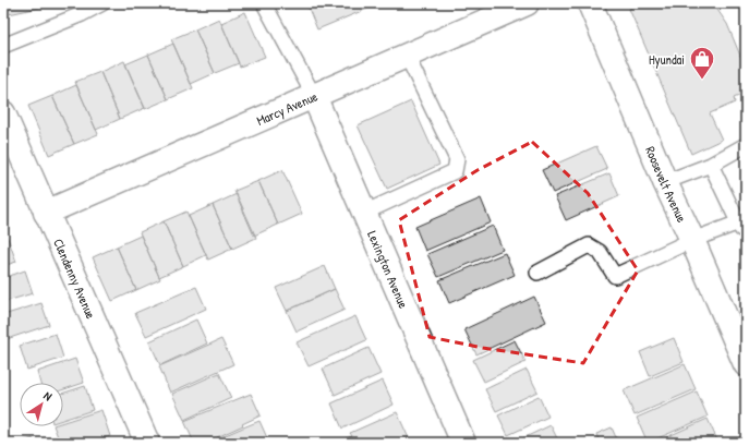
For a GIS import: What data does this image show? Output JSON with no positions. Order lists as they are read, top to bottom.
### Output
{
  "streets": {
    "street": [
      "Marcy Avenue",
      "Roosevelt Avenue",
      "Lexington Avenue",
      "Clendenny Avenue"
    ]
  },
  "crossings": [
    ["Marcy Avenue", "Lexington Avenue"],
    ["Marcy Avenue", "Clendenny Avenue"]
  ],
  "places": {
    "shop": ["Hyundai"]
  },
  "north": "top right"
}
